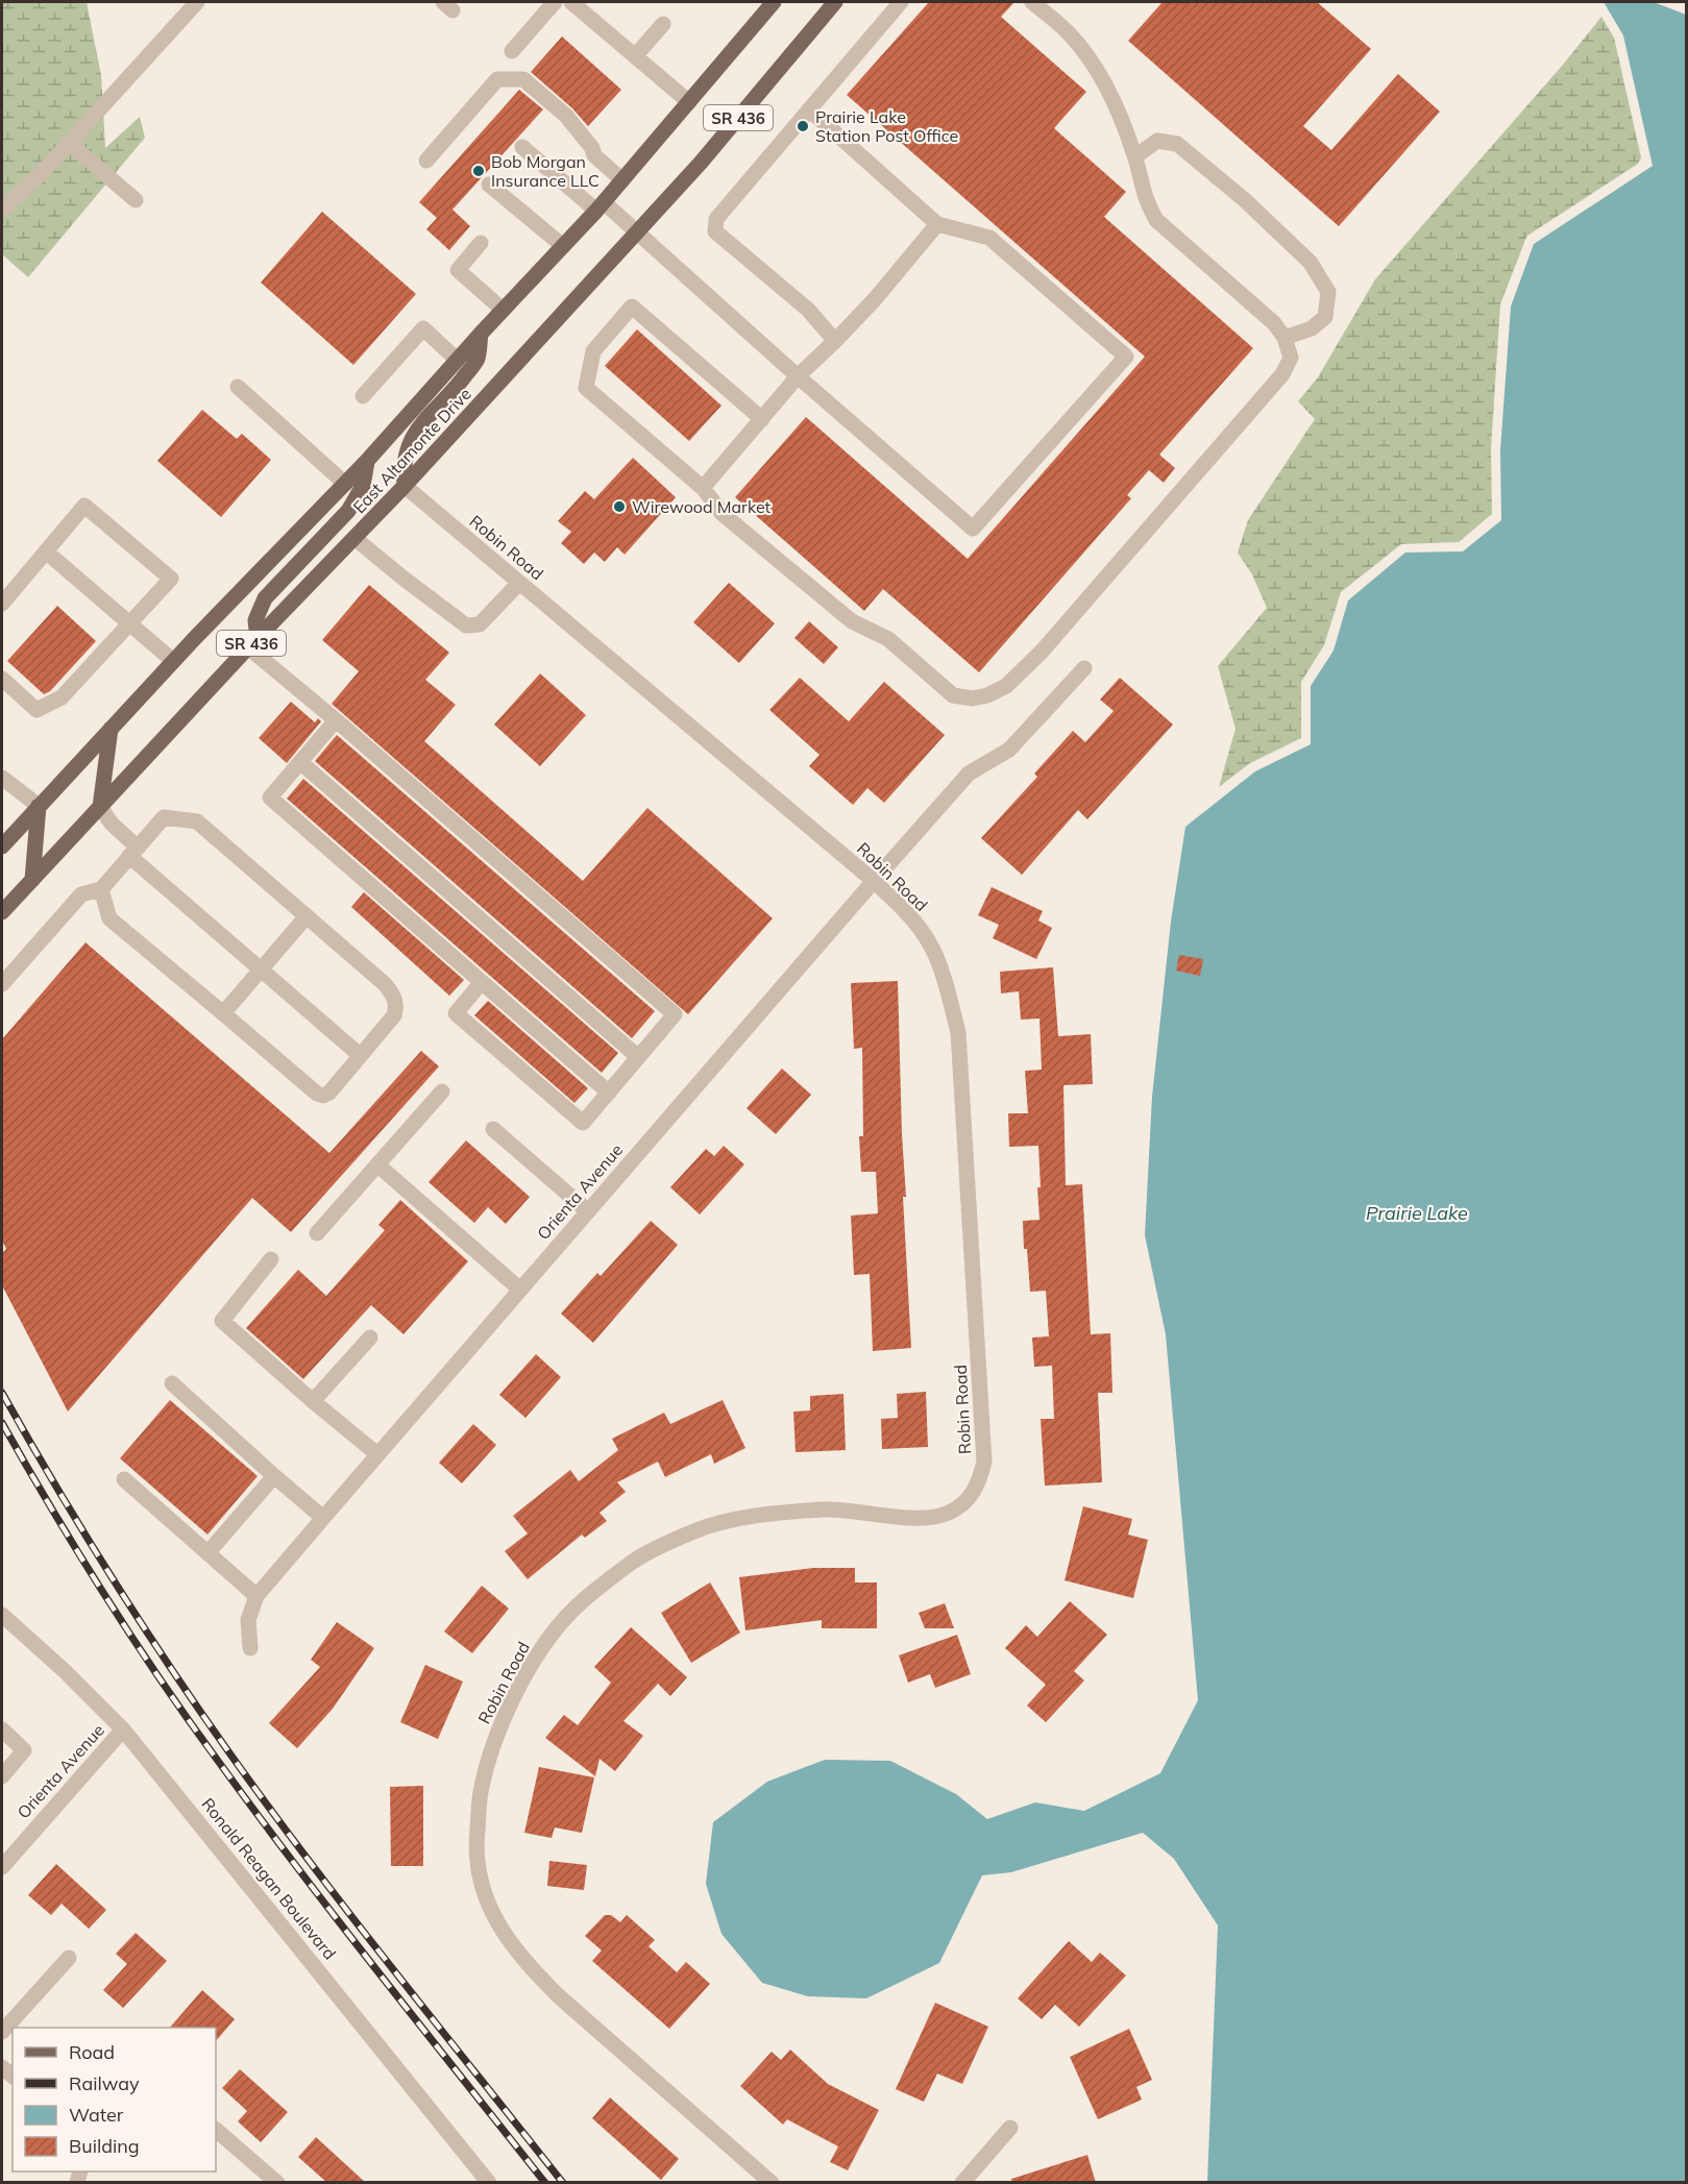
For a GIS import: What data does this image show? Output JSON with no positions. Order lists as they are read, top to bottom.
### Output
{
  "streets": {
    "main road": ["SR 436", "East Altamonte Drive"],
    "street": ["Robin Road", "Orienta Avenue", "Ronald Reagan Boulevard"]
  },
  "crossings": [
    ["East Altamonte Drive", "Robin Road"],
    ["Robin Road", "Orienta Avenue"],
    ["Orienta Avenue", "Ronald Reagan Boulevard"]
  ],
  "water": ["Prairie Lake"],
  "places": ["Prairie Lake Station Post Office", "Bob Morgan Insurance LLC", "Wirewood Market"],
  "legend": [
    "Road",
    "Railway",
    "Water",
    "Building"
  ]
}
